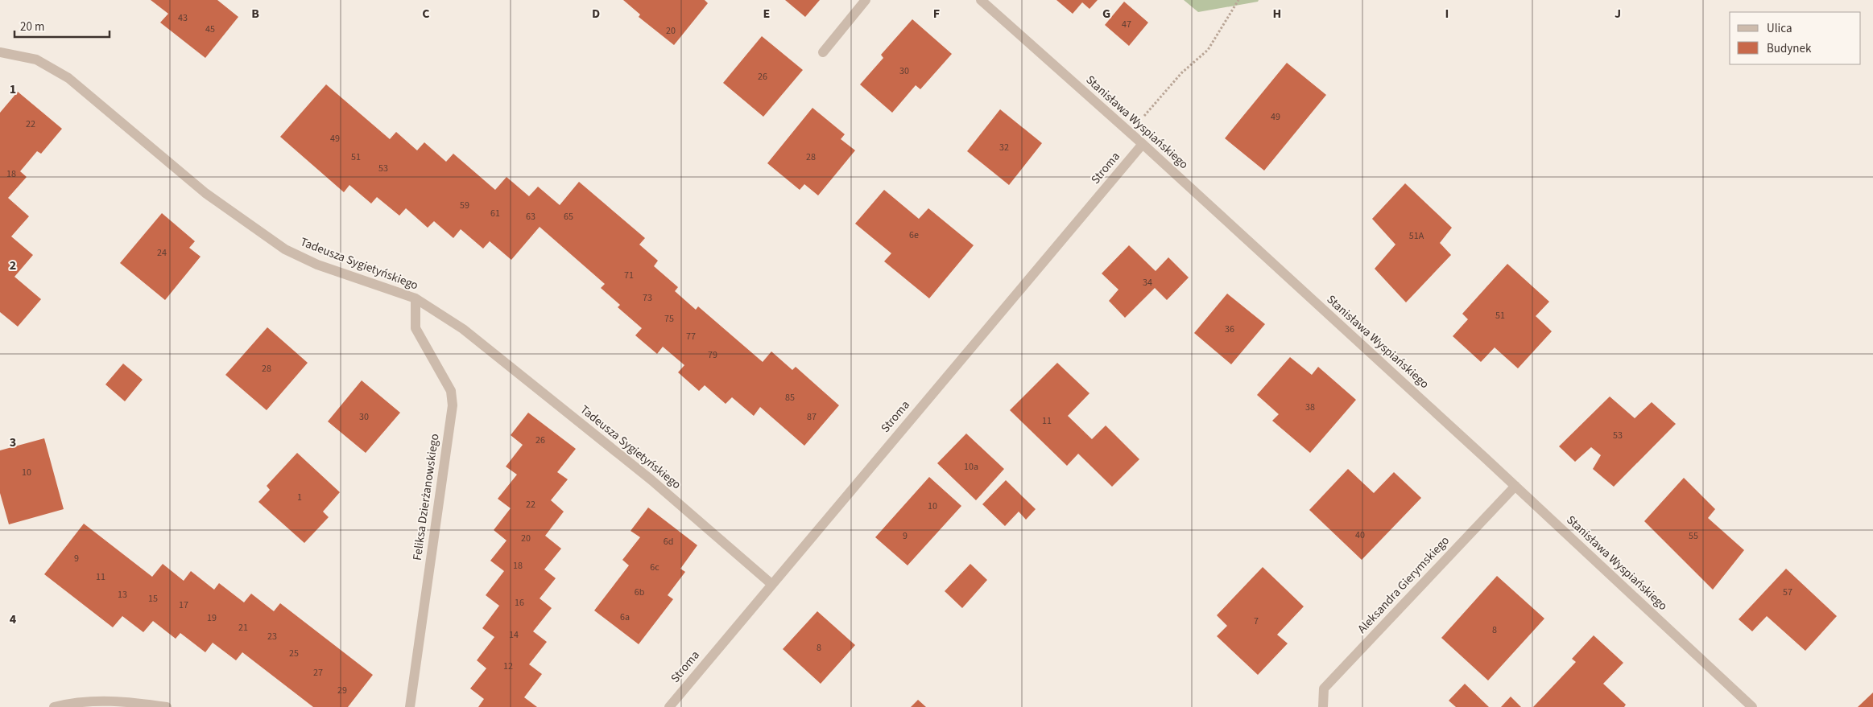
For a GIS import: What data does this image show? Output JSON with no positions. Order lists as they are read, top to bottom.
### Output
{
  "streets": {
    "street": [
      "Stanisława Wyspiańskiego",
      "Stroma",
      "Tadeusza Sygietyńskiego",
      "Feliksa Dzierżanowskiego",
      "Aleksandra Gierymskiego"
    ]
  },
  "crossings": [
    ["Stanisława Wyspiańskiego", "Stroma"],
    ["Stanisława Wyspiańskiego", "Aleksandra Gierymskiego"],
    ["Stroma", "Tadeusza Sygietyńskiego"],
    ["Tadeusza Sygietyńskiego", "Feliksa Dzierżanowskiego"]
  ],
  "house_numbers": [
    "43",
    "47",
    "45",
    "20",
    "30",
    "26",
    "49",
    "22",
    "49",
    "32",
    "51",
    "28",
    "53",
    "18",
    "59",
    "61",
    "63",
    "65",
    "6e",
    "51A",
    "24",
    "71",
    "34",
    "73",
    "51",
    "75",
    "36",
    "77",
    "79",
    "28",
    "85",
    "38",
    "30",
    "87",
    "11",
    "53",
    "26",
    "10a",
    "10",
    "1",
    "22",
    "10",
    "40",
    "9",
    "55",
    "20",
    "6d",
    "9",
    "18",
    "6c",
    "11",
    "6b",
    "57",
    "13",
    "15",
    "16",
    "17",
    "6a",
    "19",
    "7",
    "21",
    "8",
    "14",
    "23",
    "8",
    "25",
    "12",
    "27",
    "29"
  ],
  "legend": ["Ulica", "Budynek"],
  "scale_bar": "20 m",
  "grid": {
    "columns": [
      "B",
      "C",
      "D",
      "E",
      "F",
      "G",
      "H",
      "I",
      "J"
    ],
    "rows": [
      "1",
      "2",
      "3",
      "4"
    ]
  }
}
